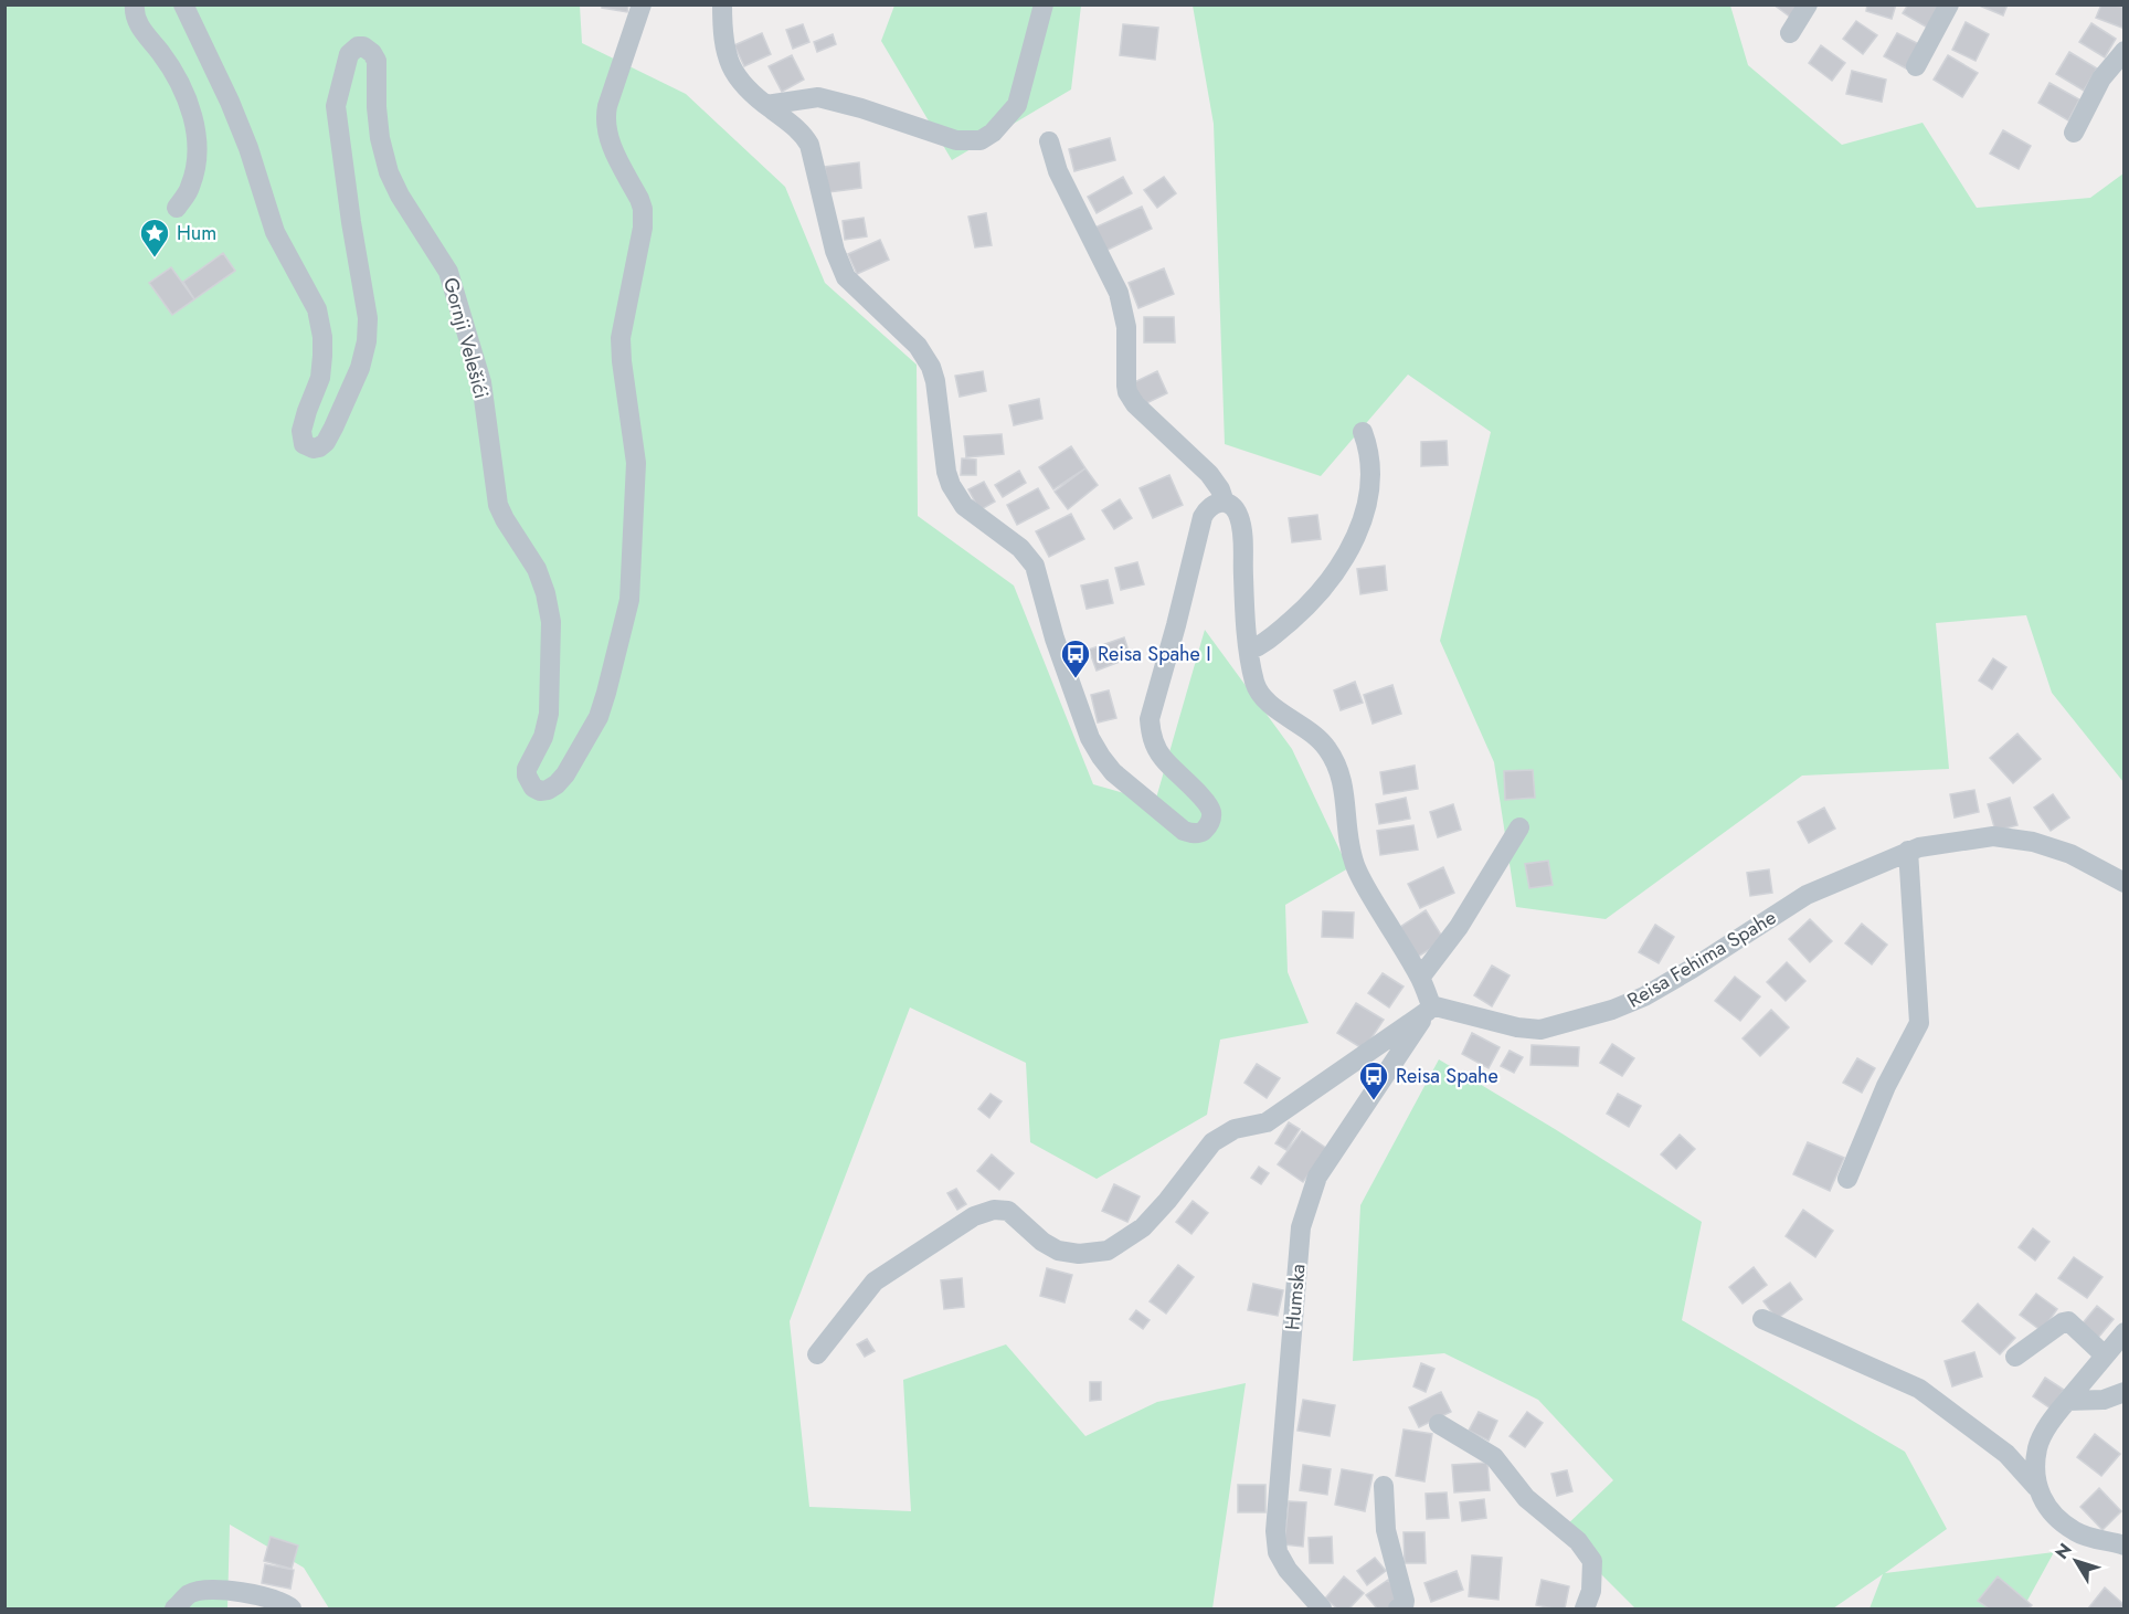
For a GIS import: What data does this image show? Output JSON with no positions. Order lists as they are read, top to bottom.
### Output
{
  "streets": {
    "street": ["Gornji Velešići", "Reisa Fehima Spahe", "Humska"]
  },
  "crossings": [
    ["Reisa Fehima Spahe", "Humska"]
  ],
  "places": {
    "place": ["Hum"],
    "bus stop": ["Reisa Spahe I", "Reisa Spahe"]
  },
  "north": "top left"
}
